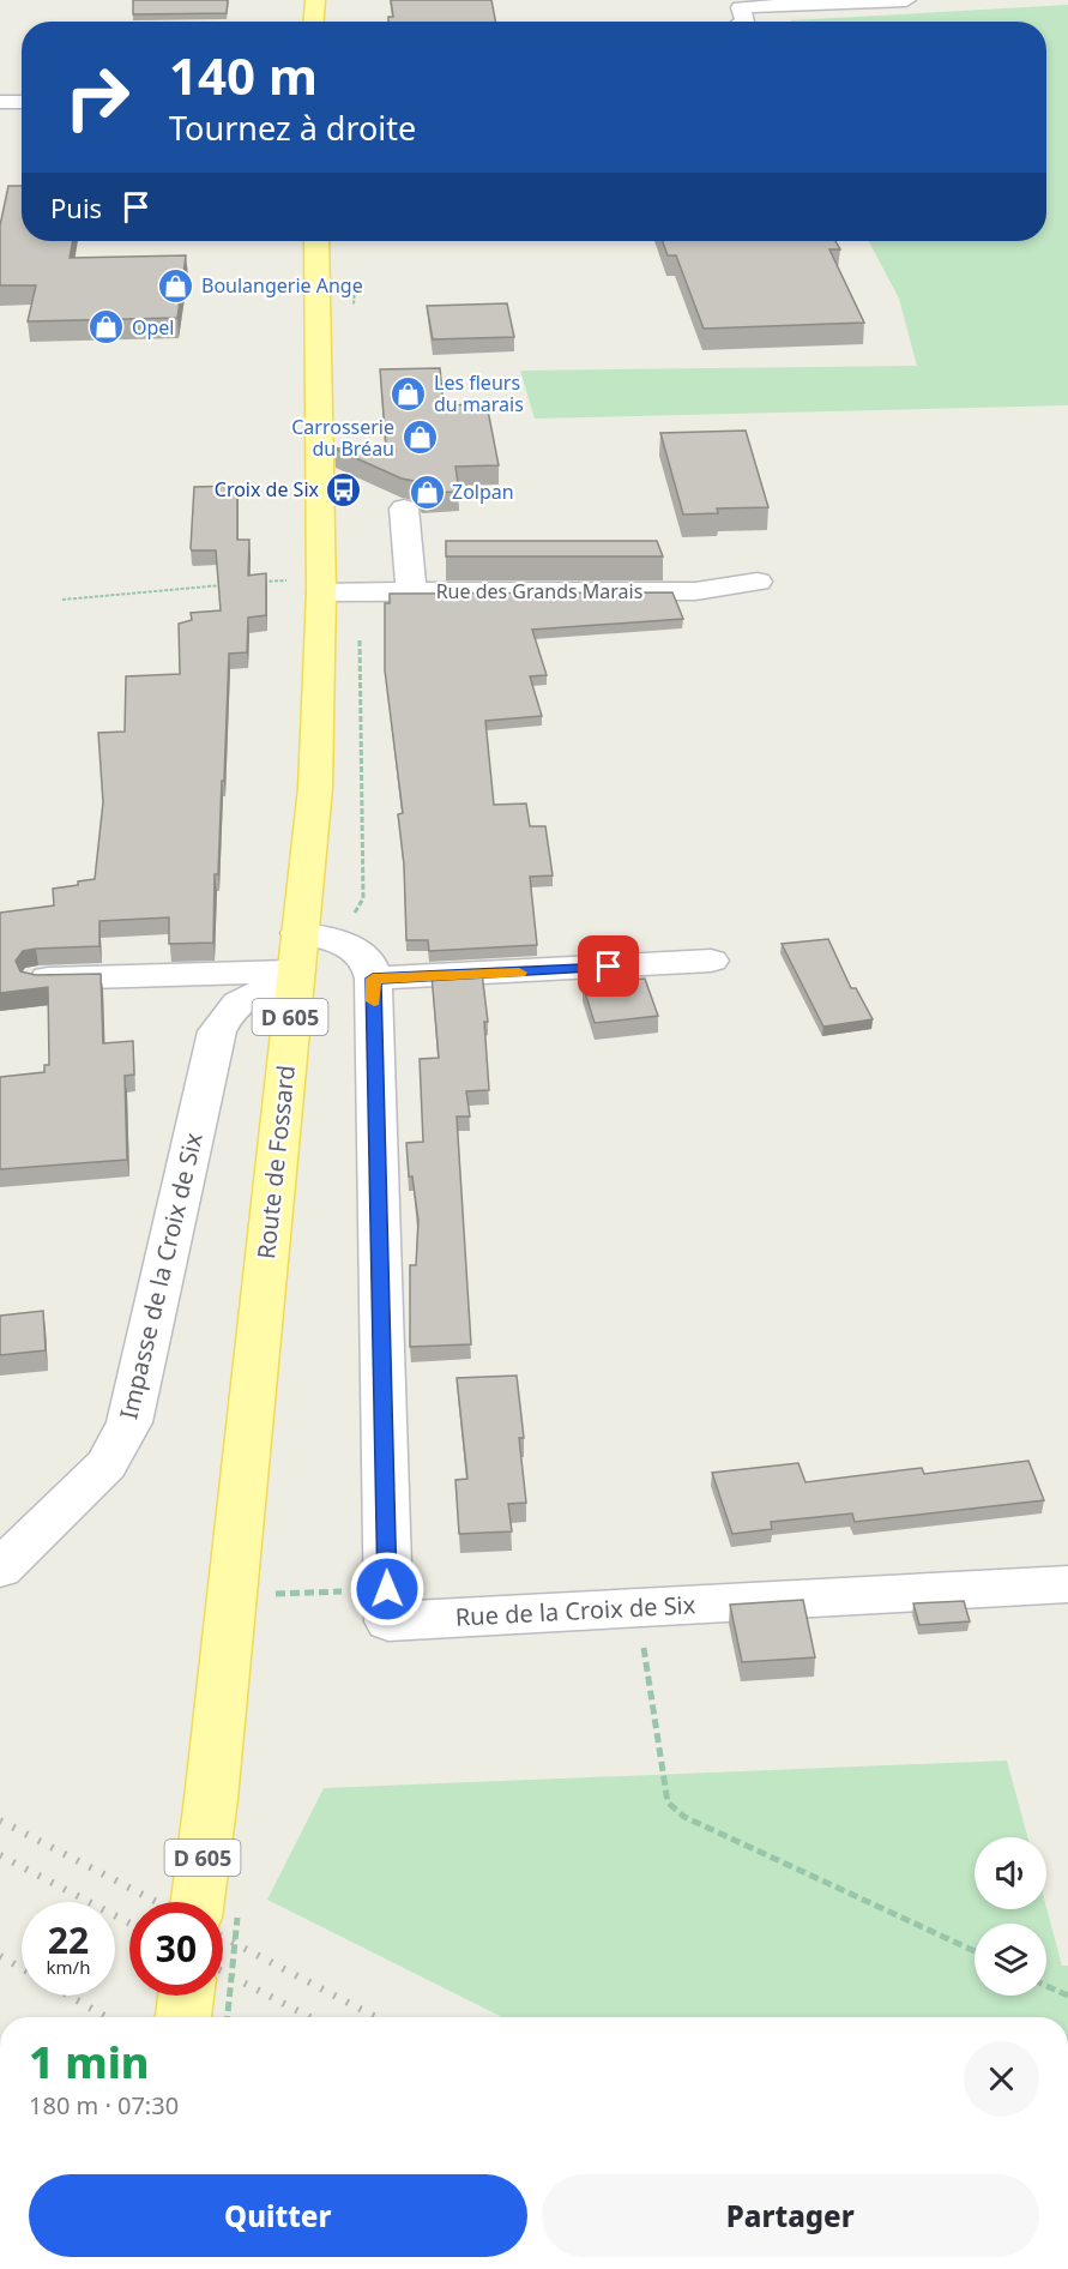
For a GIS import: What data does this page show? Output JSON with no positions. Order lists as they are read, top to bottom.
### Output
{
  "streets": {
    "main road": ["D 605", "Route de Fossard"],
    "street": ["Rue des Grands Marais", "Impasse de la Croix de Six", "Rue de la Croix de Six"]
  },
  "crossings": [
    ["Rue des Grands Marais", "Route de Fossard"],
    ["Route de Fossard", "Impasse de la Croix de Six"]
  ],
  "places": {
    "shop": [
      "Boulangerie Ange",
      "Opel",
      "Les fleurs du marais",
      "Carrosserie du Bréau",
      "Zolpan"
    ],
    "bus stop": ["Croix de Six"]
  },
  "page": {
    "turn": ["140 m", "Tournez à droite"],
    "then": "Puis",
    "speed": "22 km/h",
    "limit": "30",
    "heading": ["1 min", "180 m · 07:30"],
    "buttons": ["Quitter", "Partager"]
  }
}
